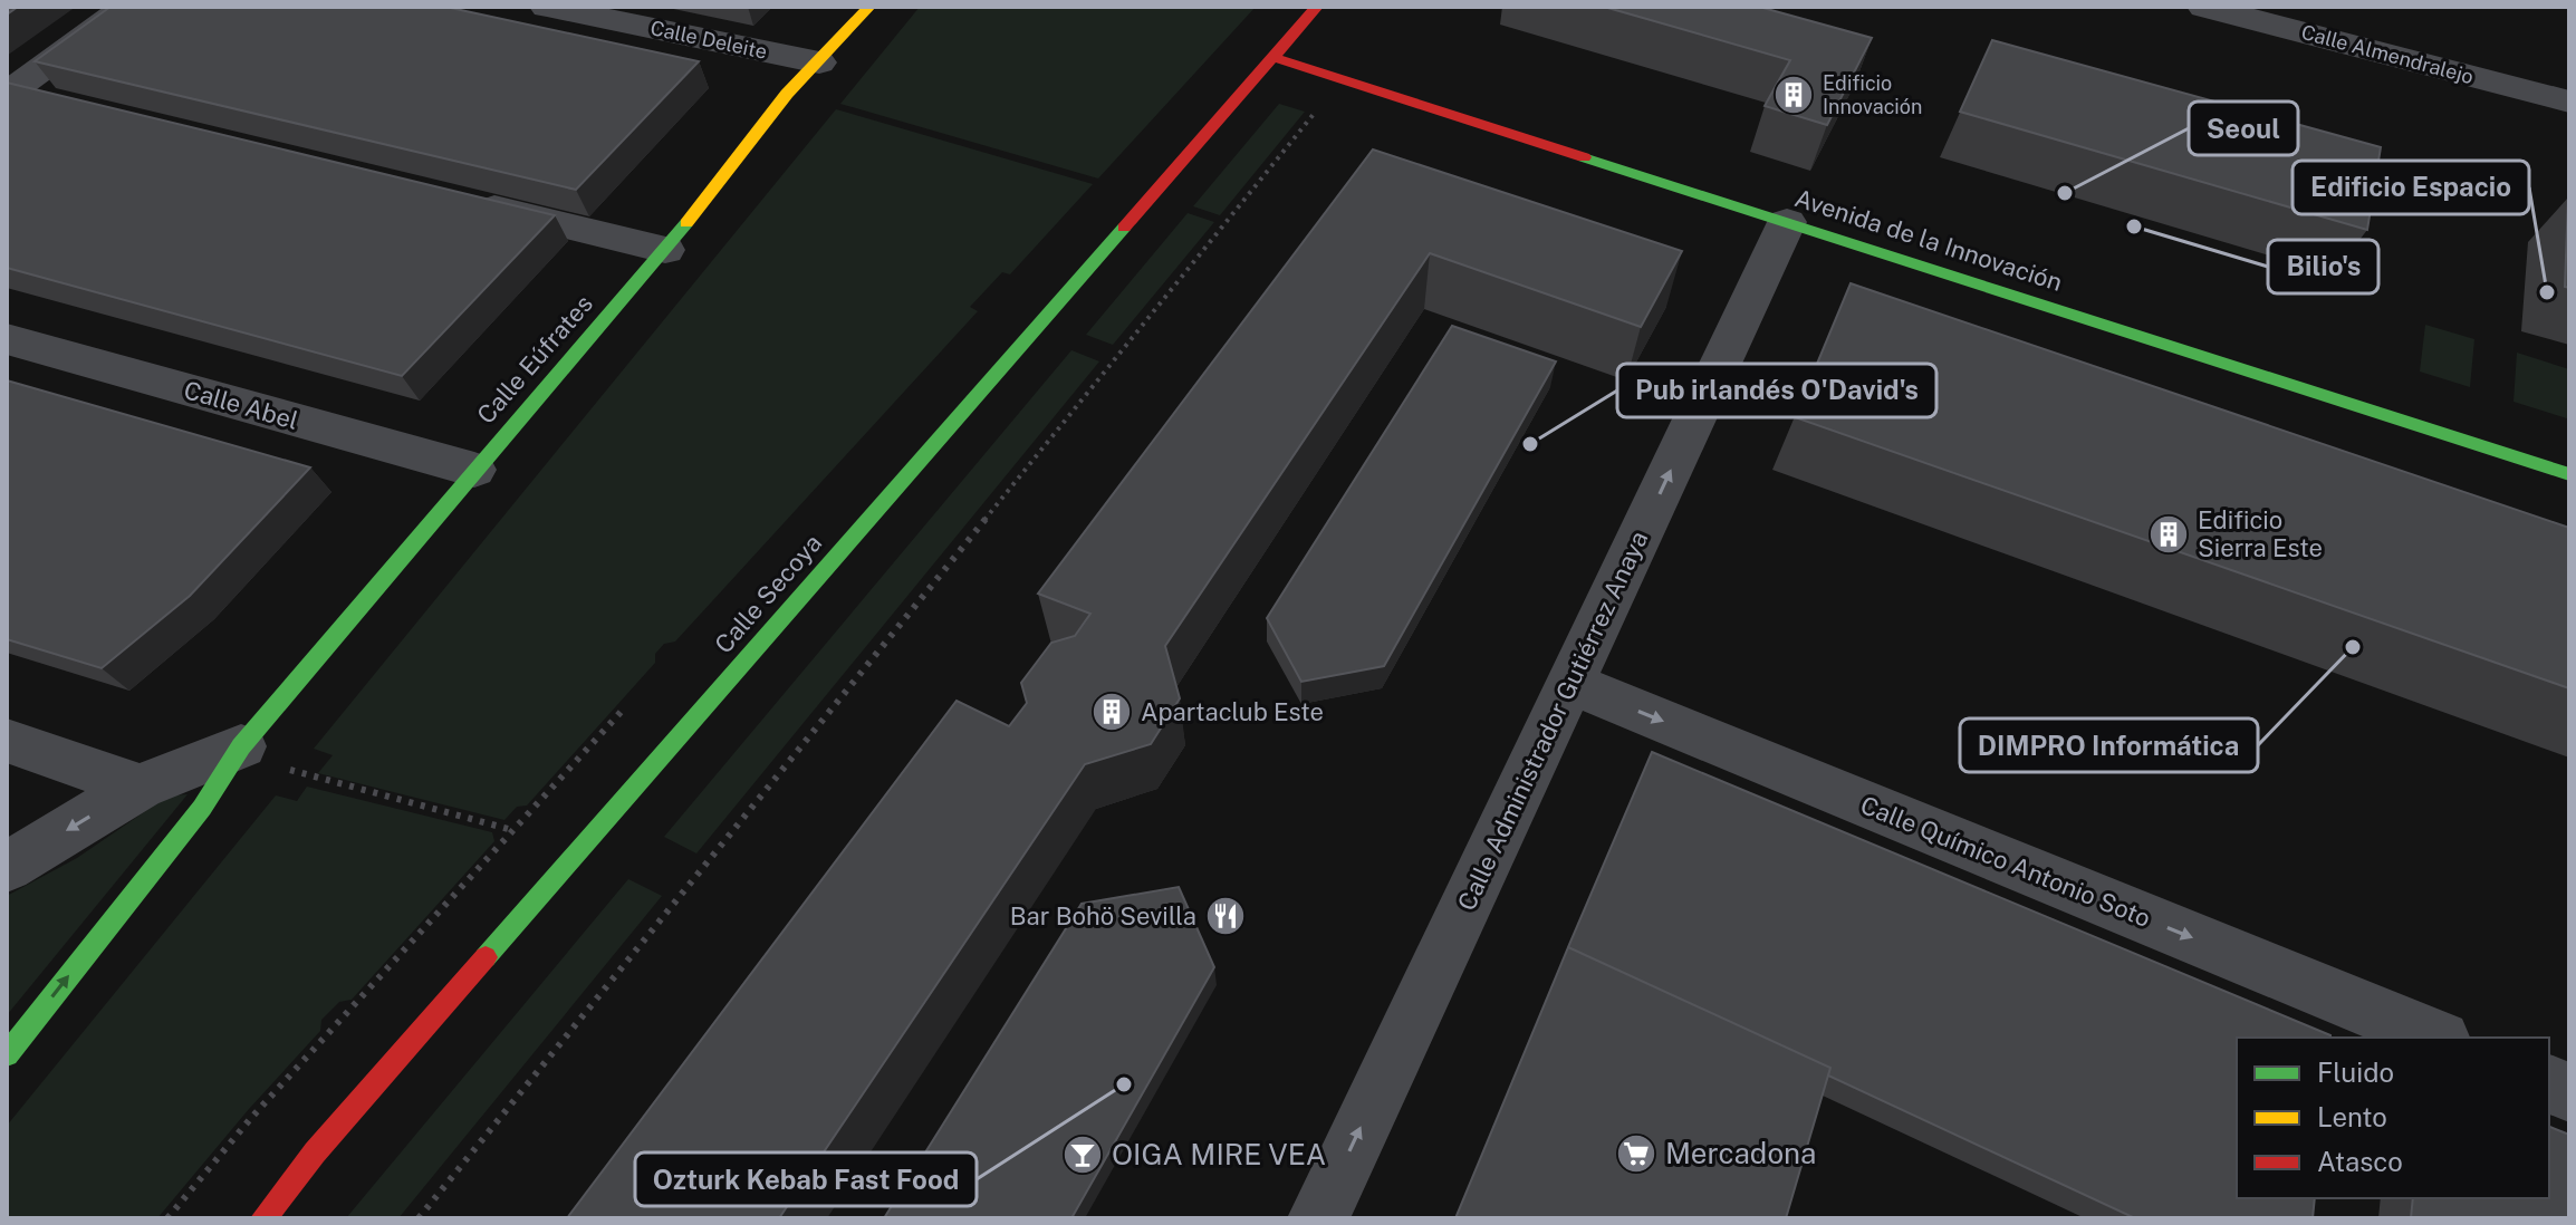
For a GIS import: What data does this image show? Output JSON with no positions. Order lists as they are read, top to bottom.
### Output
{
  "streets": {
    "street": [
      "Calle Deleite",
      "Calle Almendralejo",
      "Avenida de la Innovación",
      "Calle Eúfrates",
      "Calle Abel",
      "Calle Secoya",
      "Calle Administrador Gutiérrez Anaya",
      "Calle Químico Antonio Soto"
    ]
  },
  "crossings": [
    ["Calle Deleite", "Calle Eúfrates"],
    ["Avenida de la Innovación", "Calle Secoya"],
    ["Avenida de la Innovación", "Calle Administrador Gutiérrez Anaya"],
    ["Calle Eúfrates", "Calle Abel"],
    ["Calle Administrador Gutiérrez Anaya", "Calle Químico Antonio Soto"]
  ],
  "one_way": ["Calle Administrador Gutiérrez Anaya", "Calle Químico Antonio Soto"],
  "places": {
    "building": ["Edificio Innovación", "Edificio Sierra Este", "Apartaclub Este"],
    "other": [
      "Seoul",
      "Bilio's",
      "Edificio Espacio",
      "Pub irlandés O'David's",
      "DIMPRO Informática",
      "Ozturk Kebab Fast Food"
    ],
    "restaurant": ["Bar Bohö Sevilla"],
    "supermarket": ["Mercadona"],
    "bar": ["OIGA MIRE VEA"]
  },
  "legend": ["Fluido", "Lento", "Atasco"]
}
